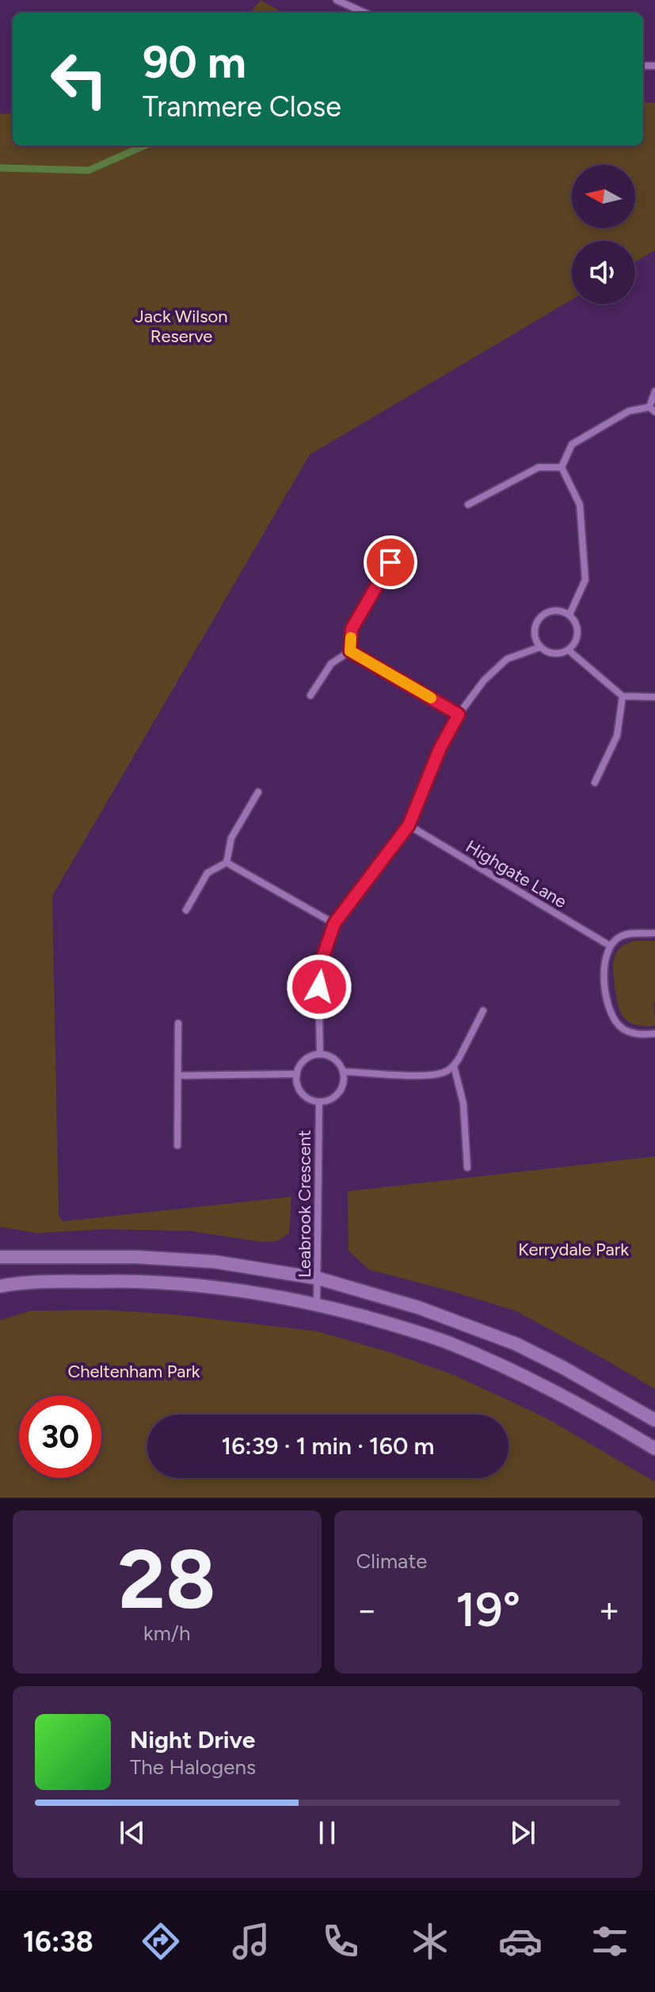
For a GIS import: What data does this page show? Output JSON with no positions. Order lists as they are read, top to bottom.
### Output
{
  "streets": {
    "street": ["Highgate Lane", "Leabrook Crescent"]
  },
  "parks": ["Jack Wilson Reserve", "Kerrydale Park", "Cheltenham Park"],
  "north": "left",
  "page": {
    "turn": ["90 m", "Tranmere Close"],
    "limit": "30",
    "trip": "16:39 · 1 min · 160 m",
    "tile": [
      ["28", "km/h"],
      "Climate"
    ],
    "heat": ["−", "19°", "+"],
    "song": ["Night Drive", "The Halogens"],
    "tabs": "16:38"
  }
}
